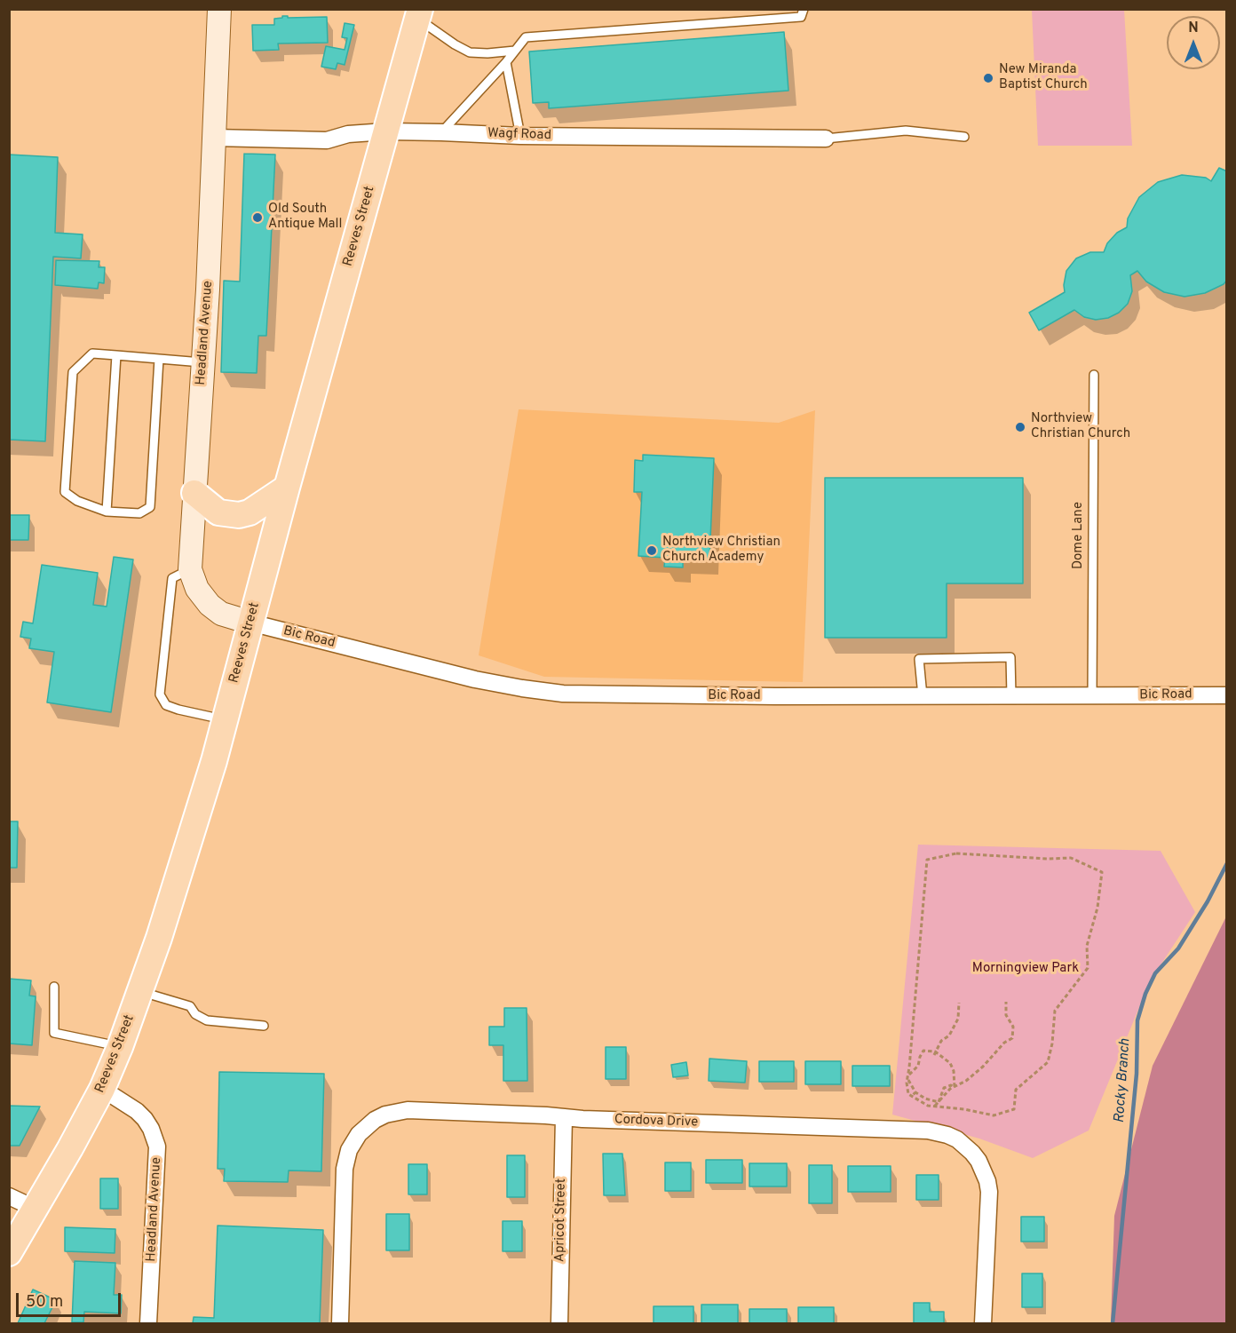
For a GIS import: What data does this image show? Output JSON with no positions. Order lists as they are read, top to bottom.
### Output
{
  "streets": {
    "main road": ["Reeves Street", "Headland Avenue"],
    "street": [
      "Wagf Road",
      "Bic Road",
      "Cordova Drive",
      "Apricot Street"
    ],
    "lane": ["Dome Lane"]
  },
  "crossings": [
    ["Wagf Road", "Reeves Street"],
    ["Wagf Road", "Headland Avenue"],
    ["Reeves Street", "Headland Avenue"],
    ["Reeves Street", "Bic Road"],
    ["Headland Avenue", "Bic Road"],
    ["Dome Lane", "Bic Road"],
    ["Cordova Drive", "Apricot Street"]
  ],
  "water": ["Rocky Branch"],
  "parks": ["Morningview Park"],
  "places": [
    "New Miranda Baptist Church",
    "Old South Antique Mall",
    "Northview Christian Church",
    "Northview Christian Church Academy"
  ],
  "scale_bar": "50 m",
  "north": "top"
}
